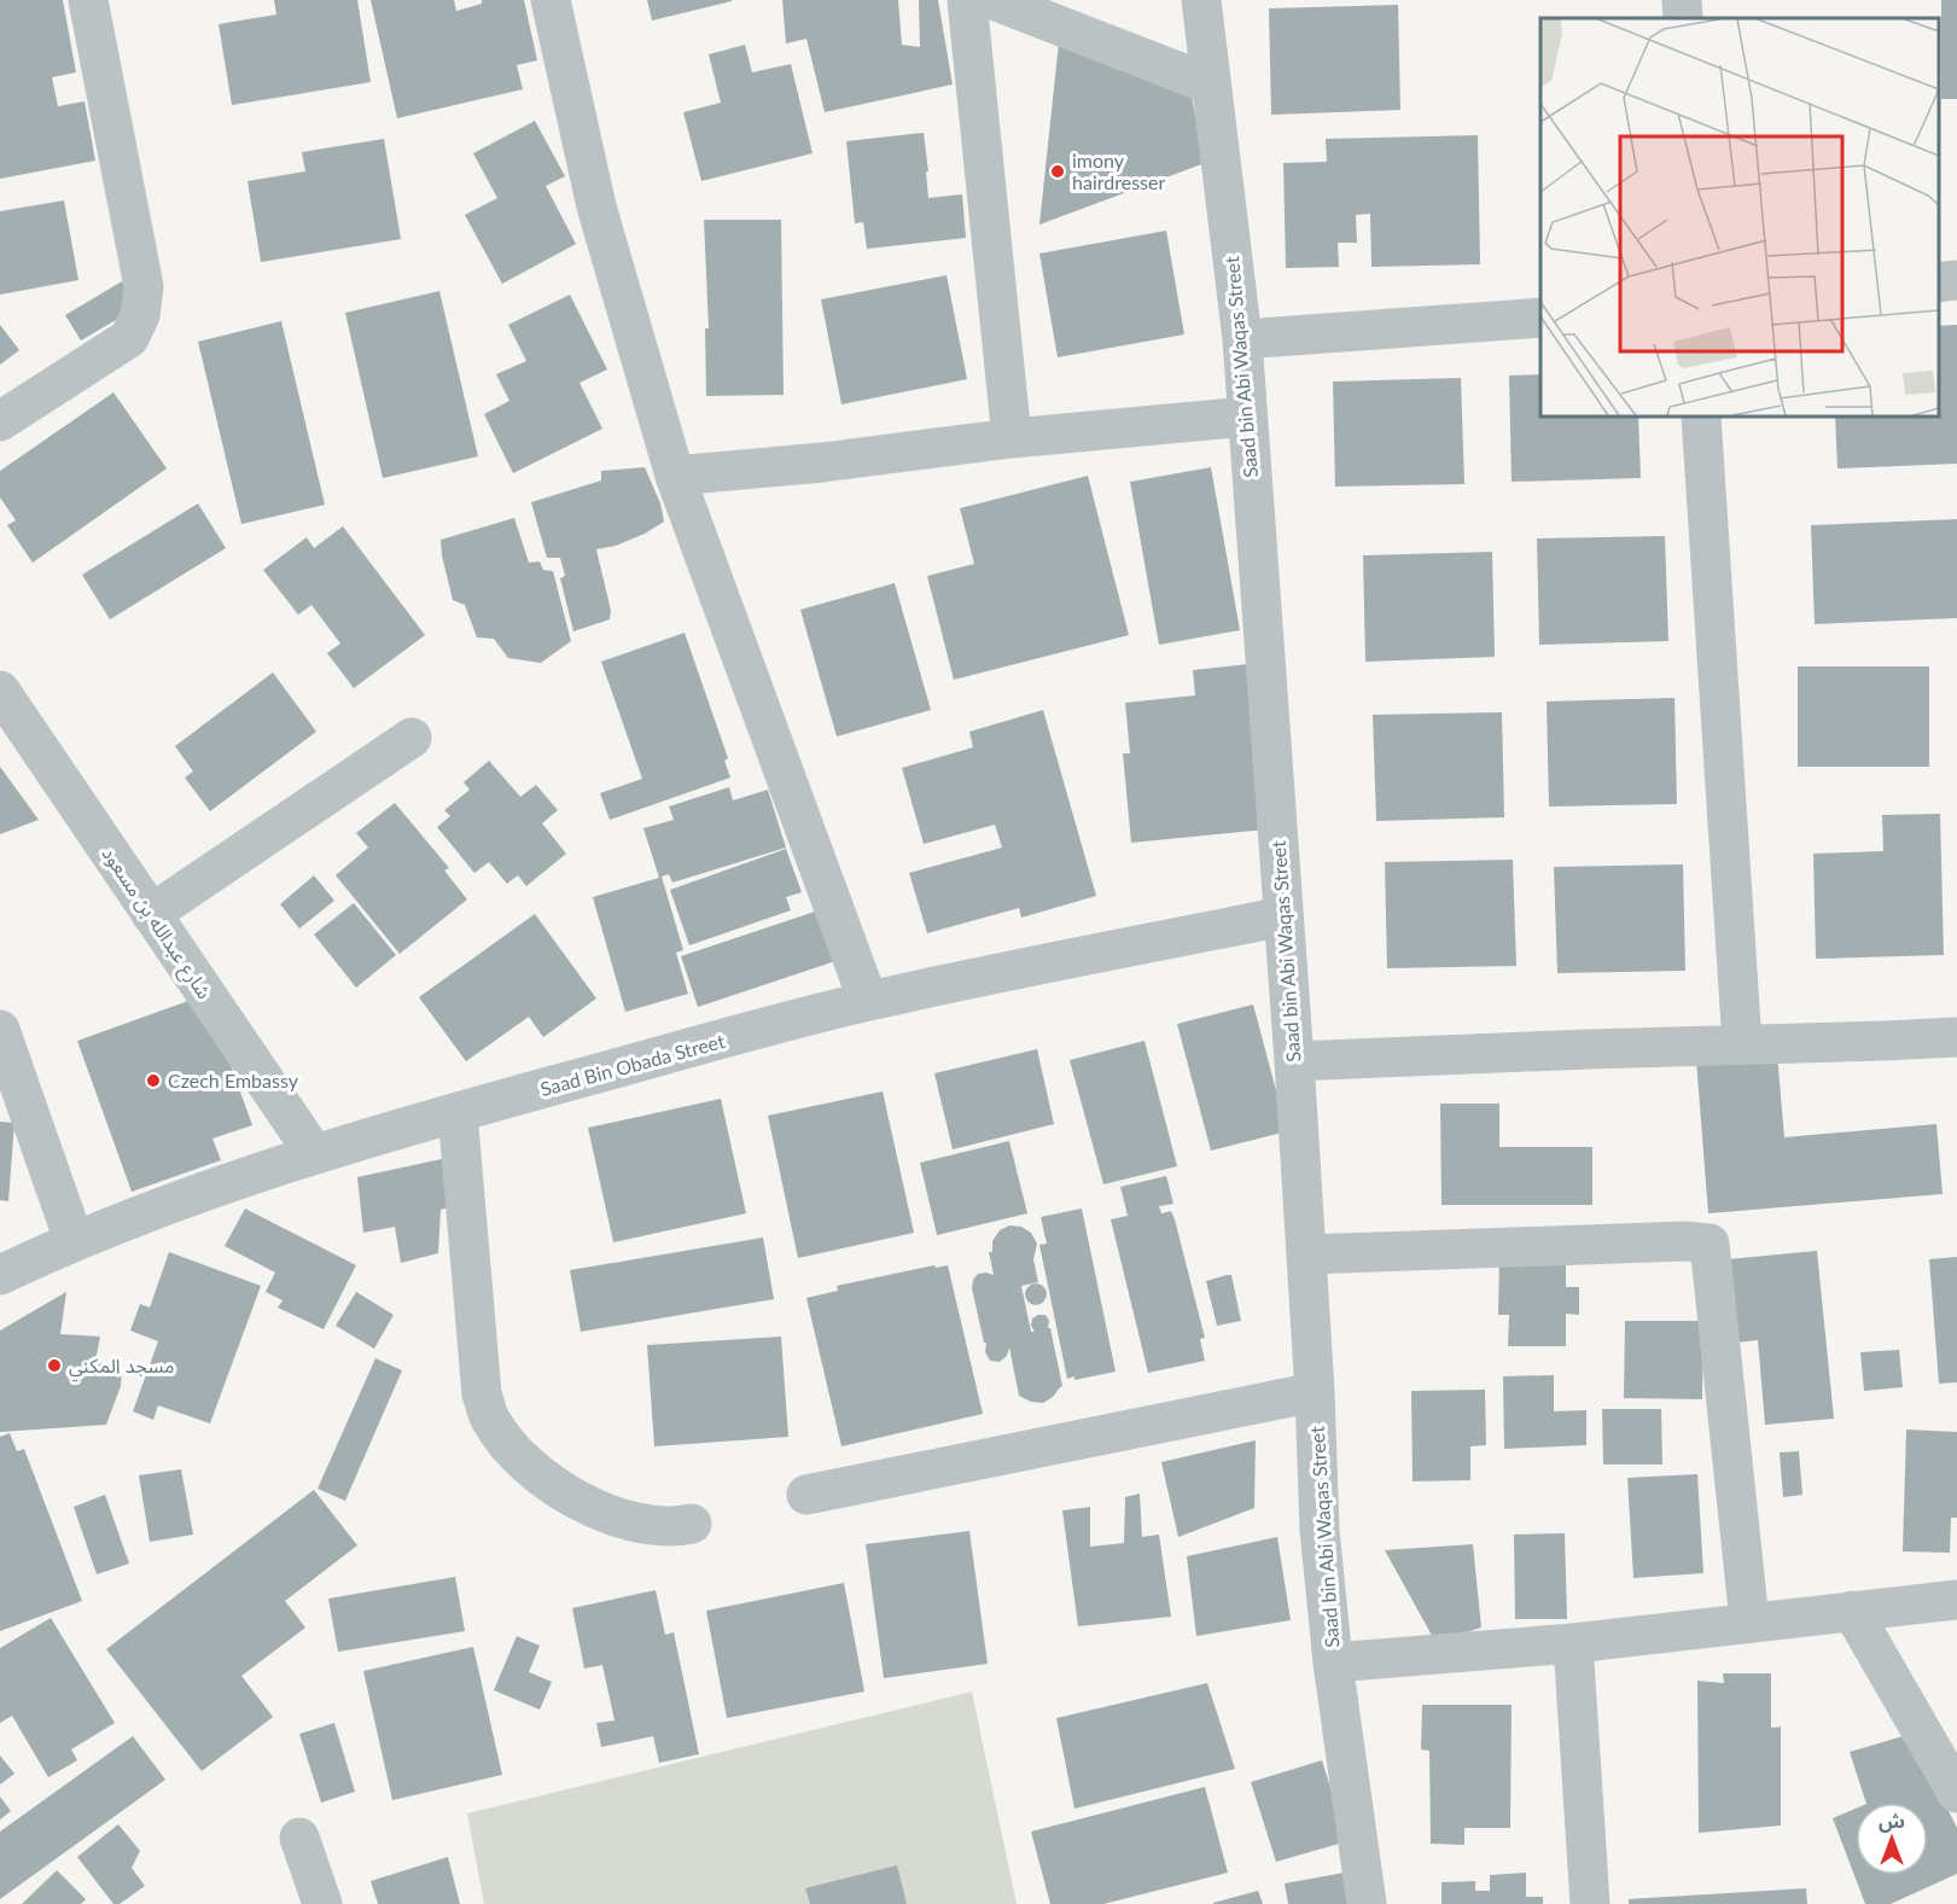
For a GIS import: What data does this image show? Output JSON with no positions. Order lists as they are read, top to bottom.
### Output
{
  "streets": {
    "street": ["Saad bin Abi Waqas Street", "شارع عبدالله بن مسعود", "Saad Bin Obada Street"]
  },
  "crossings": [
    ["Saad bin Abi Waqas Street", "Saad Bin Obada Street"],
    ["شارع عبدالله بن مسعود", "Saad Bin Obada Street"]
  ],
  "places": ["imony hairdresser", "Czech Embassy", "مسجد المكني"],
  "north": "top"
}
